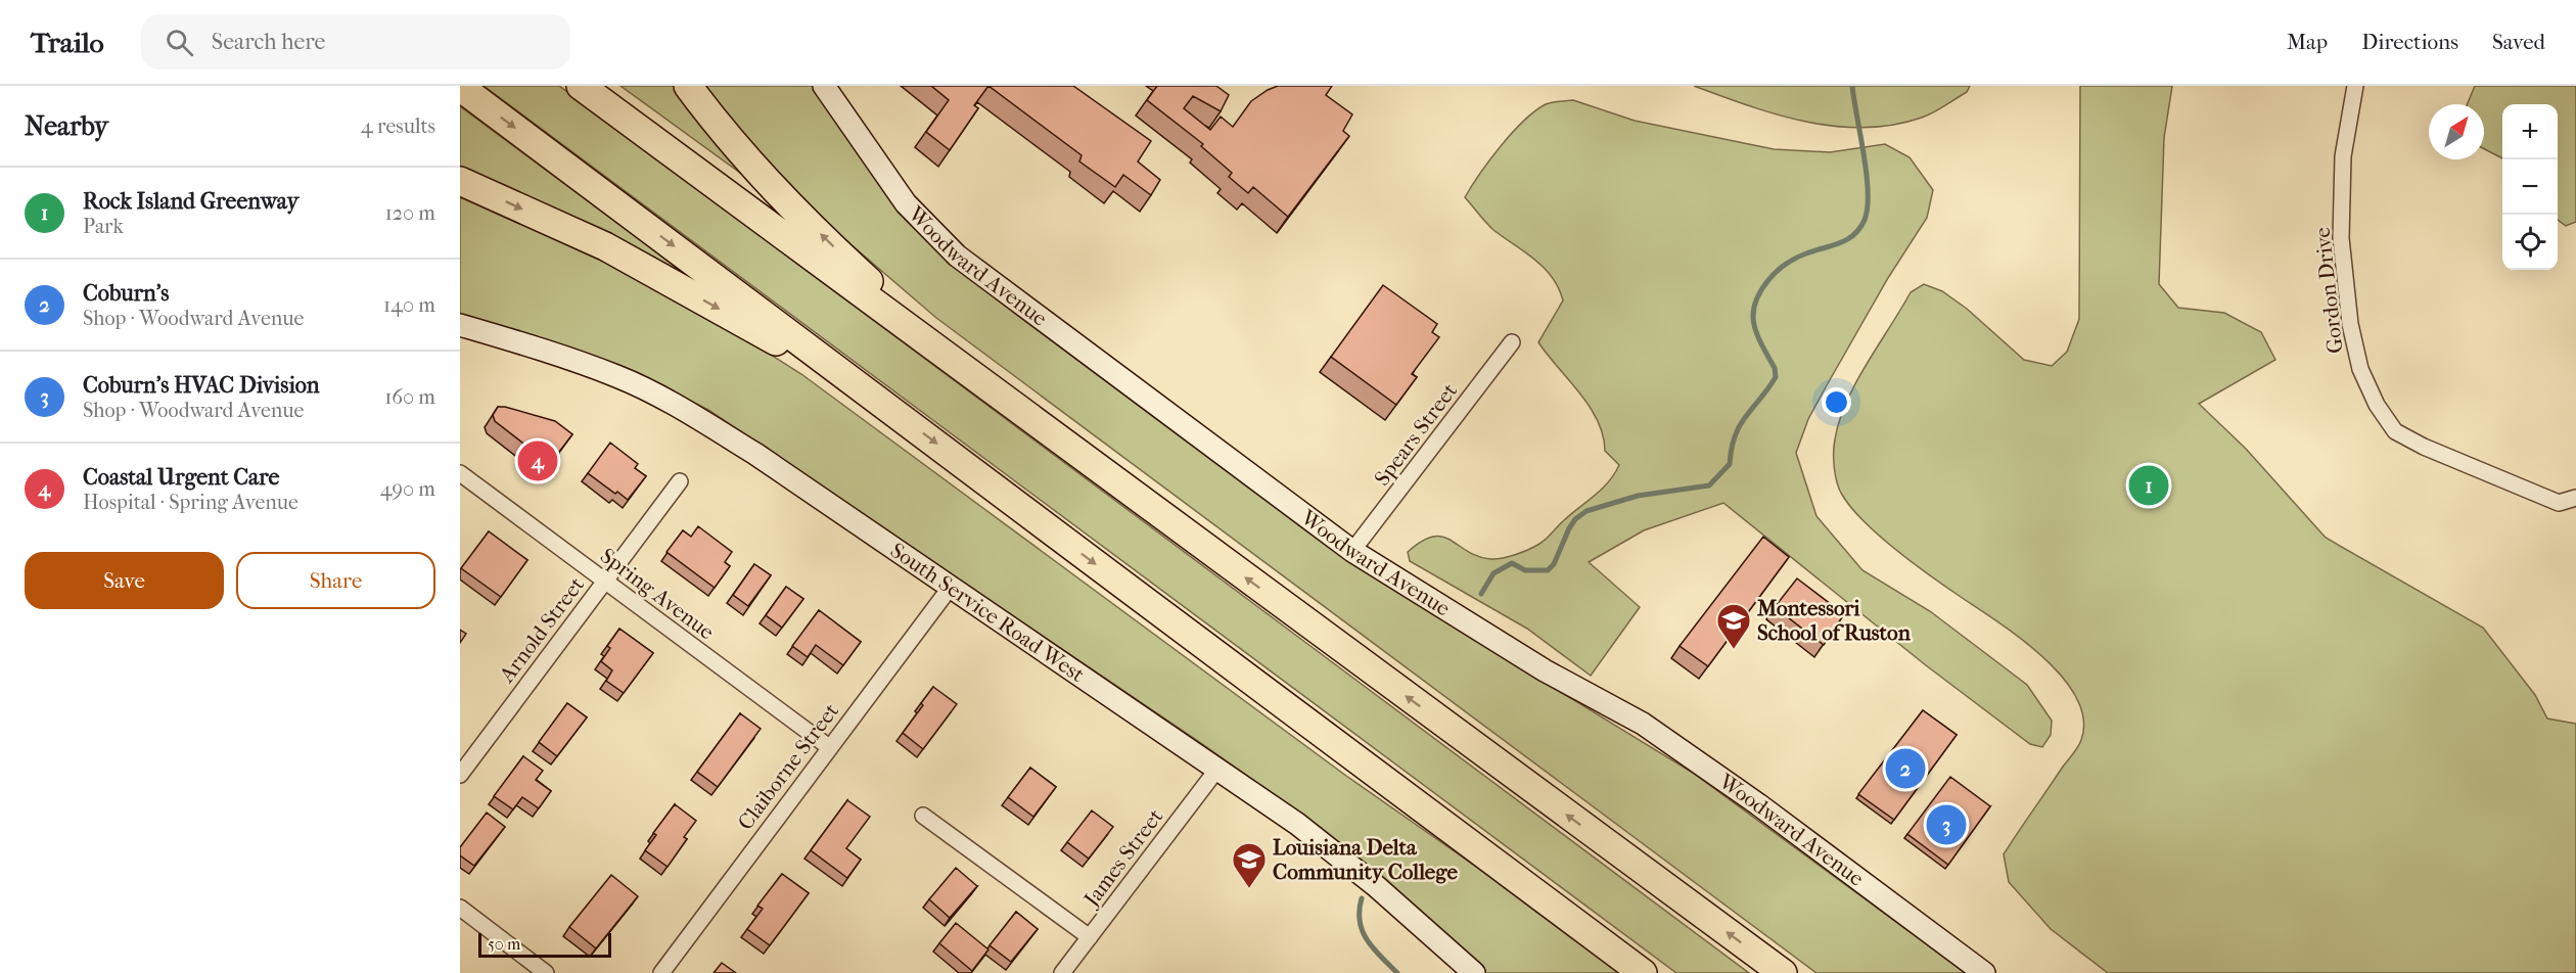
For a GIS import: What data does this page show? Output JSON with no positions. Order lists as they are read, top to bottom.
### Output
{
  "streets": {
    "main road": ["Woodward Avenue", "South Service Road West"],
    "street": [
      "Gordon Drive",
      "Spears Street",
      "Spring Avenue",
      "Arnold Street",
      "Claiborne Street",
      "James Street"
    ]
  },
  "crossings": [
    ["Woodward Avenue", "Spears Street"],
    ["Spring Avenue", "Arnold Street"],
    ["Spring Avenue", "Claiborne Street"],
    ["South Service Road West", "Claiborne Street"],
    ["South Service Road West", "James Street"]
  ],
  "places": {
    "school or university": ["Montessori School of Ruston", "Louisiana Delta Community College"]
  },
  "scale_bar": "50 m",
  "north": "top right",
  "page": {
    "header": "Trailo",
    "search": "Search here",
    "nav": ["Map", "Directions", "Saved"],
    "heading": ["Nearby", "4 results"],
    "map_buttons": ["+", "−"],
    "list": [
      {
        "mark": "1",
        "name": "Rock Island Greenway",
        "note": "Park",
        "value": "120 m"
      },
      {
        "mark": "2",
        "name": "Coburn's",
        "note": "Shop · Woodward Avenue",
        "value": "140 m"
      },
      {
        "mark": "3",
        "name": "Coburn's HVAC Division",
        "note": "Shop · Woodward Avenue",
        "value": "160 m"
      },
      {
        "mark": "4",
        "name": "Coastal Urgent Care",
        "note": "Hospital · Spring Avenue",
        "value": "490 m"
      }
    ],
    "pins": [
      "4",
      "1",
      "2",
      "3"
    ],
    "buttons": ["Save", "Share"],
    "scale": "50 m"
  }
}
